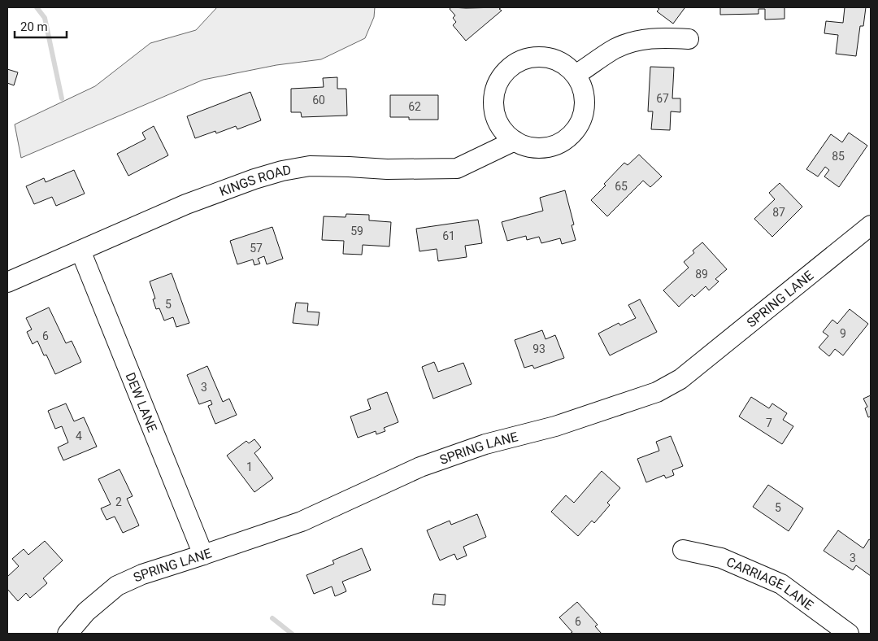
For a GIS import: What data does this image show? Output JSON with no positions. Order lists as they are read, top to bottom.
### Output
{
  "streets": {
    "street": [
      "KINGS ROAD",
      "SPRING LANE",
      "DEW LANE",
      "CARRIAGE LANE"
    ]
  },
  "crossings": [
    ["KINGS ROAD", "DEW LANE"],
    ["SPRING LANE", "DEW LANE"]
  ],
  "house_numbers": [
    "67",
    "60",
    "62",
    "85",
    "65",
    "87",
    "59",
    "61",
    "57",
    "89",
    "5",
    "9",
    "6",
    "93",
    "3",
    "7",
    "4",
    "1",
    "2",
    "5",
    "3",
    "6"
  ],
  "scale_bar": "20 m"
}
